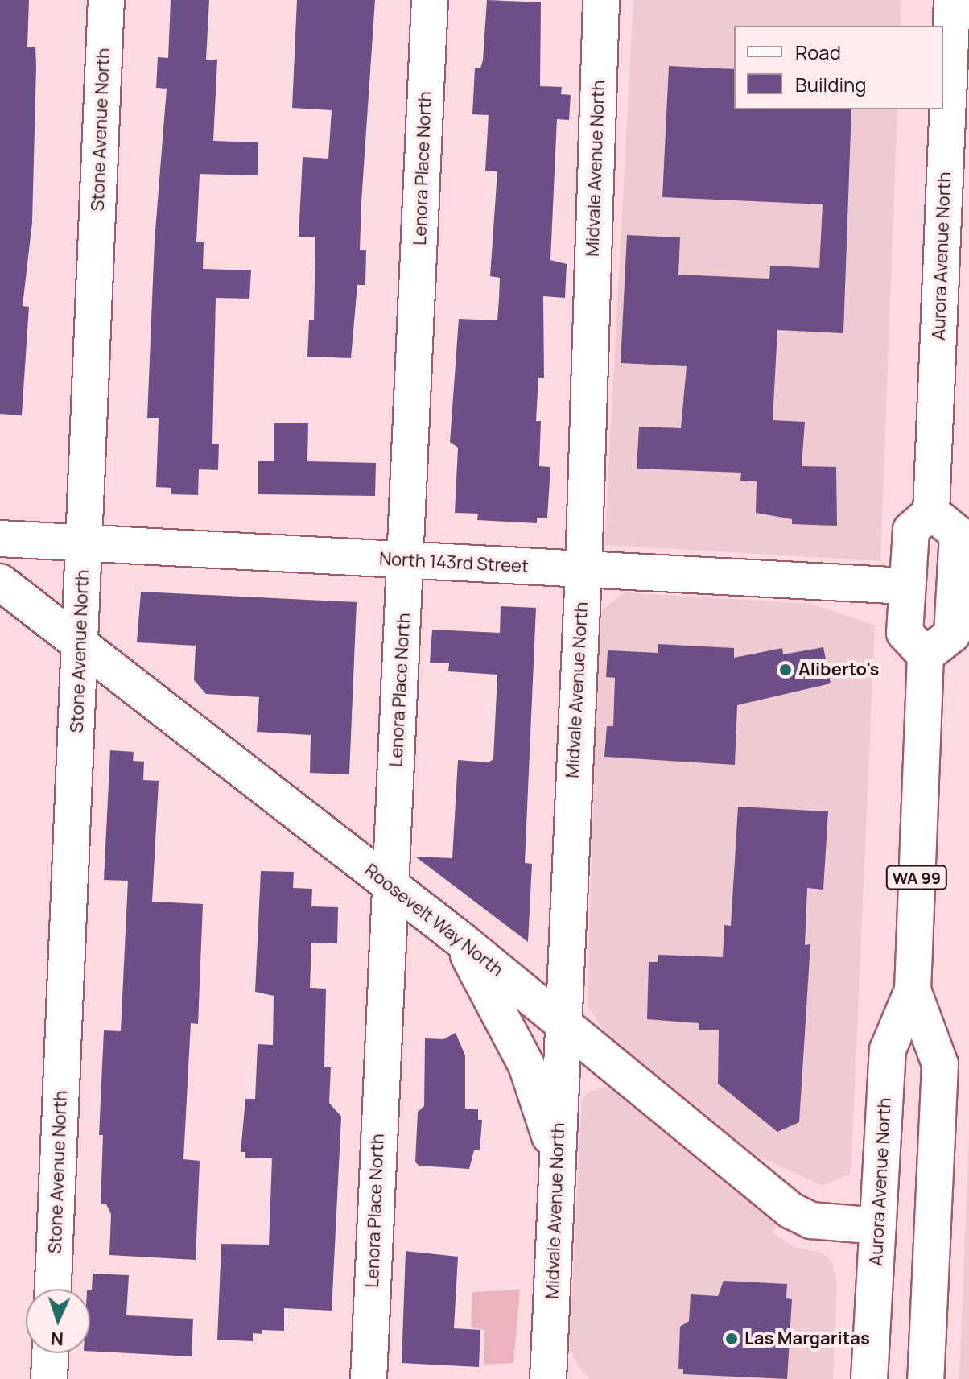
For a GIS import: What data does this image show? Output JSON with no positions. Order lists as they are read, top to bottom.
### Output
{
  "streets": {
    "main road": [
      "Stone Avenue North",
      "Lenora Place North",
      "Midvale Avenue North",
      "Aurora Avenue North",
      "North 143rd Street",
      "WA 99",
      "Roosevelt Way North"
    ]
  },
  "crossings": [
    ["Stone Avenue North", "North 143rd Street"],
    ["Stone Avenue North", "Roosevelt Way North"],
    ["Lenora Place North", "North 143rd Street"],
    ["Lenora Place North", "Roosevelt Way North"],
    ["Midvale Avenue North", "North 143rd Street"],
    ["Midvale Avenue North", "Roosevelt Way North"],
    ["Aurora Avenue North", "Roosevelt Way North"]
  ],
  "places": ["Aliberto's", "Las Margaritas"],
  "legend": ["Road", "Building"],
  "north": "bottom"
}
